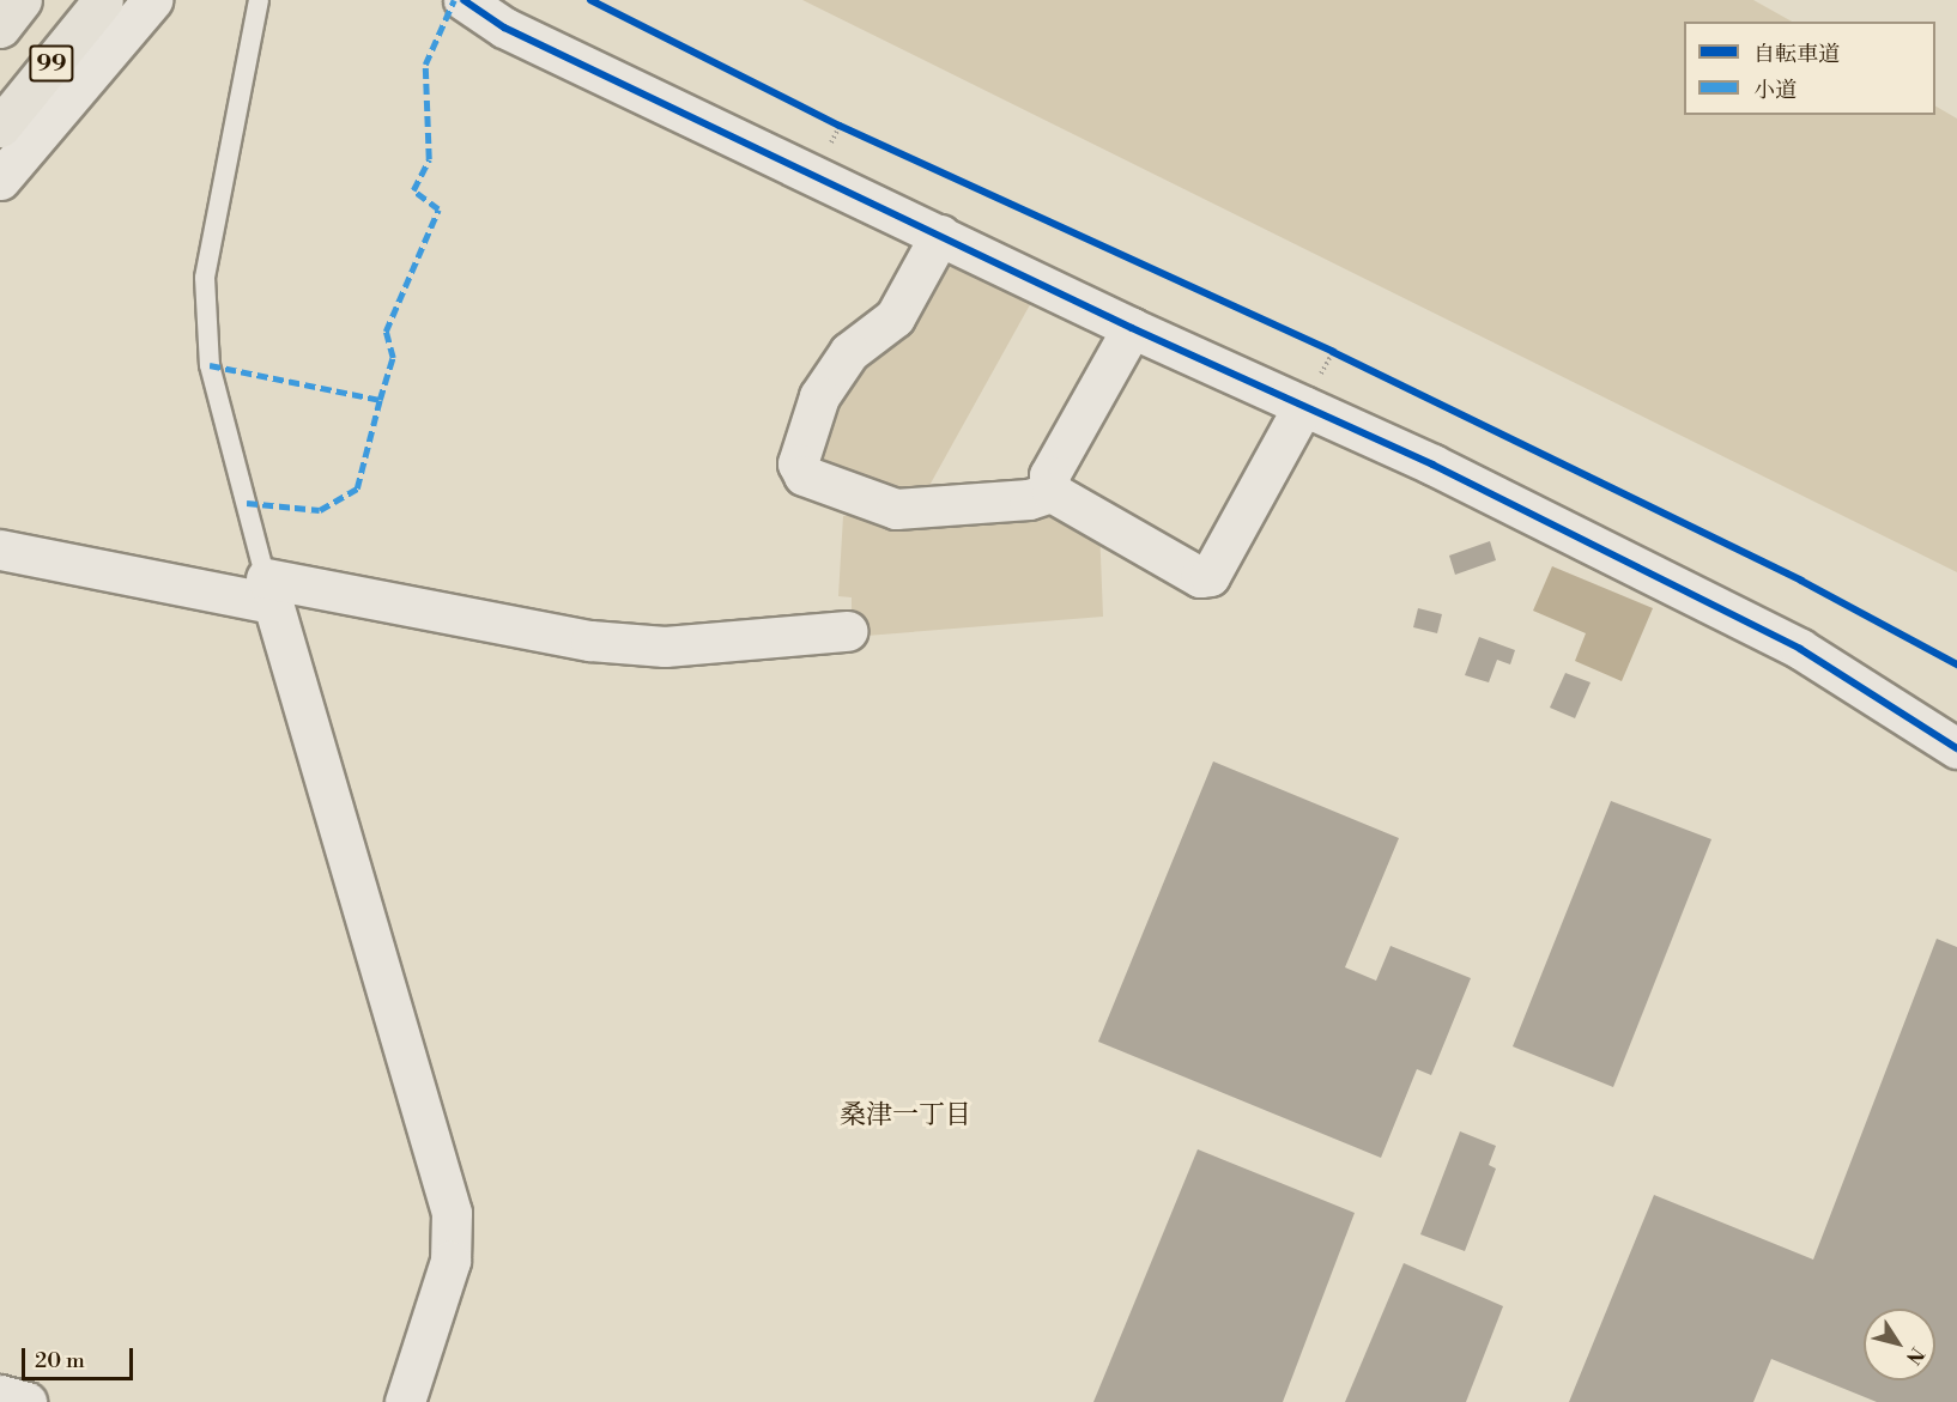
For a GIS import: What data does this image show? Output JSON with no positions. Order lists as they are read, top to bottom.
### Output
{
  "streets": {
    "main road": ["99"]
  },
  "districts": ["桑津一丁目"],
  "legend": ["自転車道", "小道"],
  "scale_bar": "20 m",
  "north": "bottom right"
}
